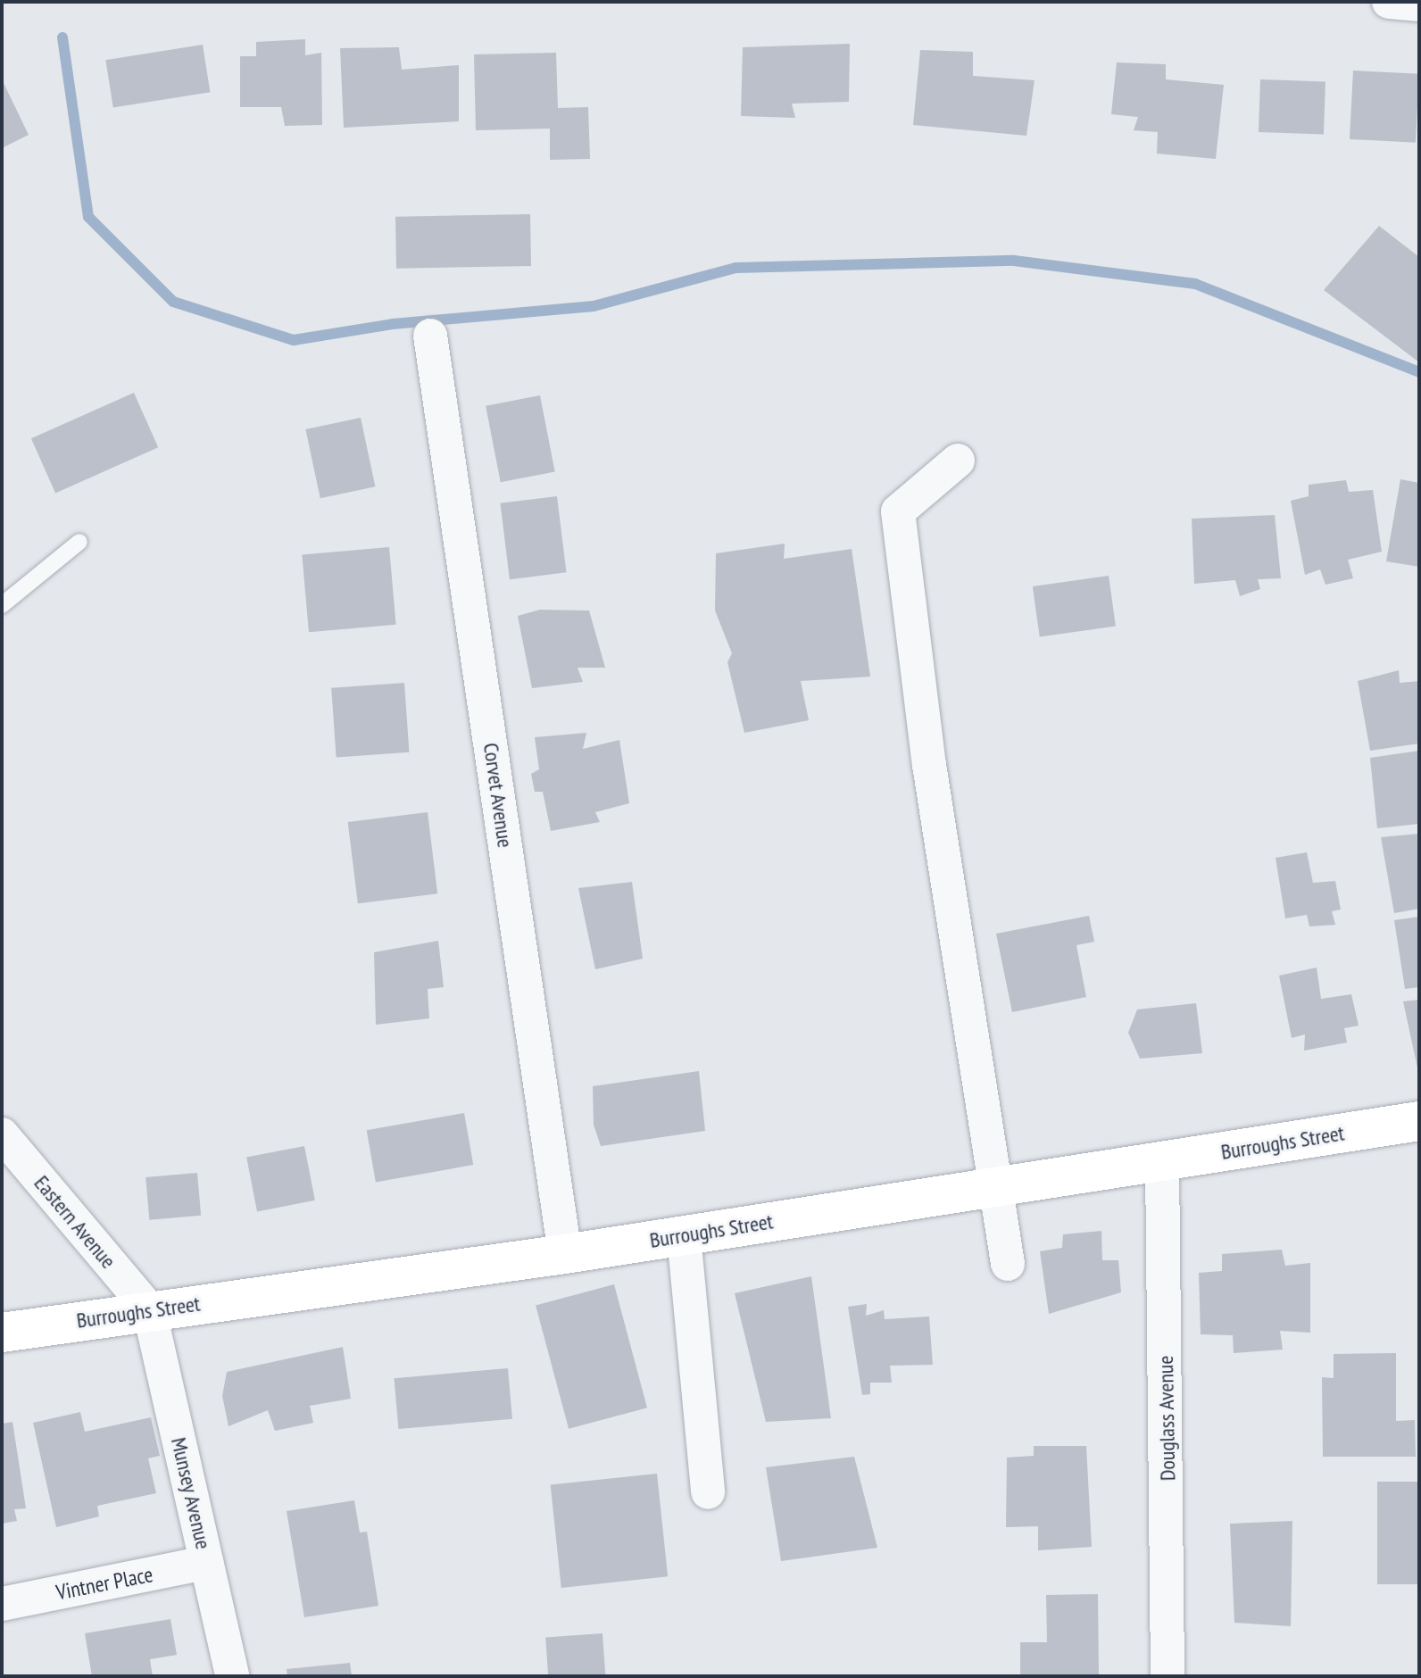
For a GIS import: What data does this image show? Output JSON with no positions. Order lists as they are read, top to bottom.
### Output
{
  "streets": {
    "street": [
      "Corvet Avenue",
      "Burroughs Street",
      "Eastern Avenue",
      "Douglass Avenue",
      "Munsey Avenue",
      "Vintner Place"
    ]
  },
  "crossings": [
    ["Corvet Avenue", "Burroughs Street"],
    ["Burroughs Street", "Eastern Avenue"],
    ["Burroughs Street", "Douglass Avenue"],
    ["Burroughs Street", "Munsey Avenue"],
    ["Eastern Avenue", "Munsey Avenue"],
    ["Munsey Avenue", "Vintner Place"]
  ]
}
